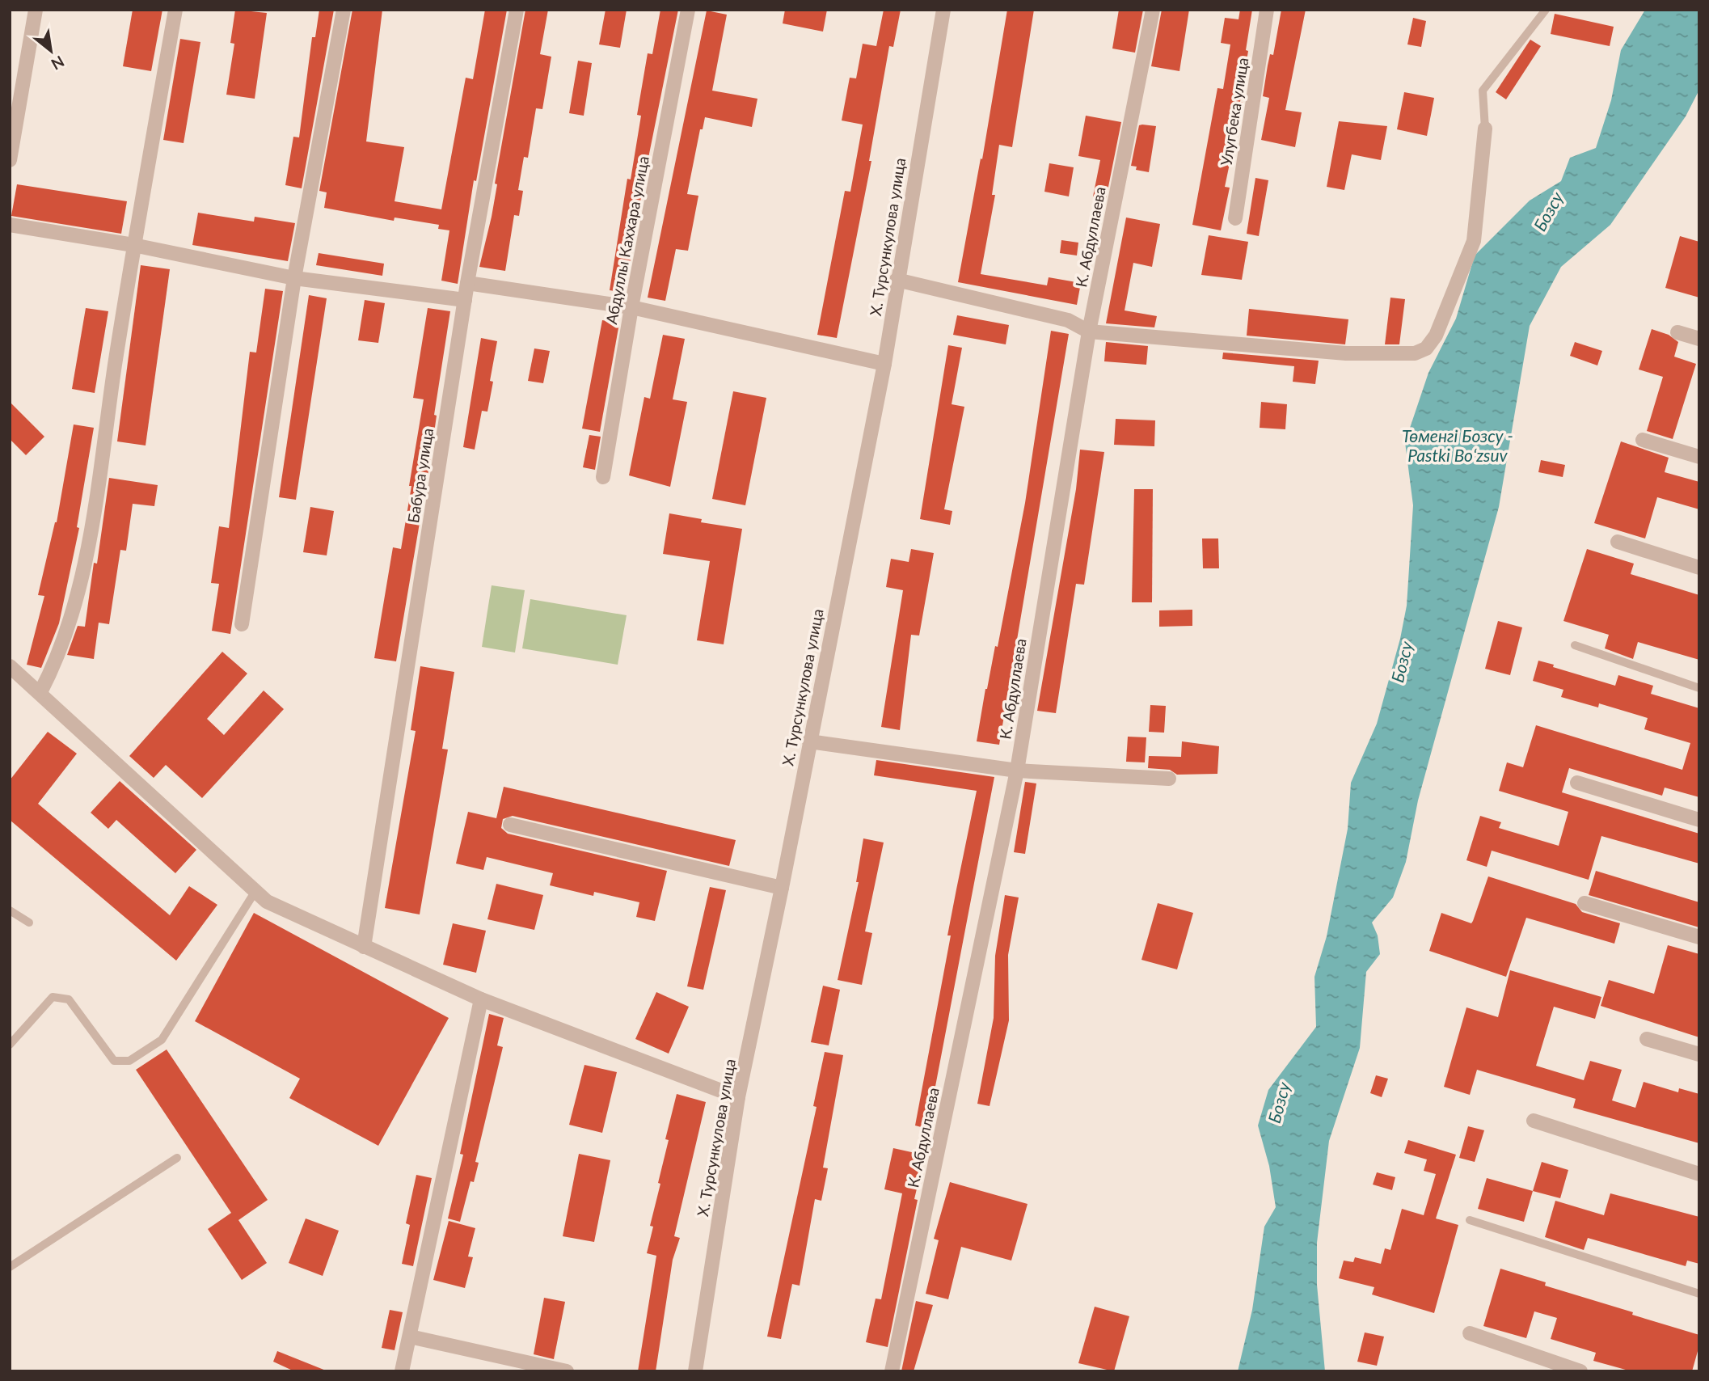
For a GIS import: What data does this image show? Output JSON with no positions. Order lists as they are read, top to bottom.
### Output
{
  "streets": {
    "street": [
      "Улугбека улица",
      "Х. Турсункулова улица",
      "К. Абдуллаева",
      "Абдуллы Каххара улица",
      "Бабура улица"
    ]
  },
  "water": ["Бозсу", "Төменгі Бозсу - Pastki Boʻzsuv"],
  "north": "bottom right"
}
